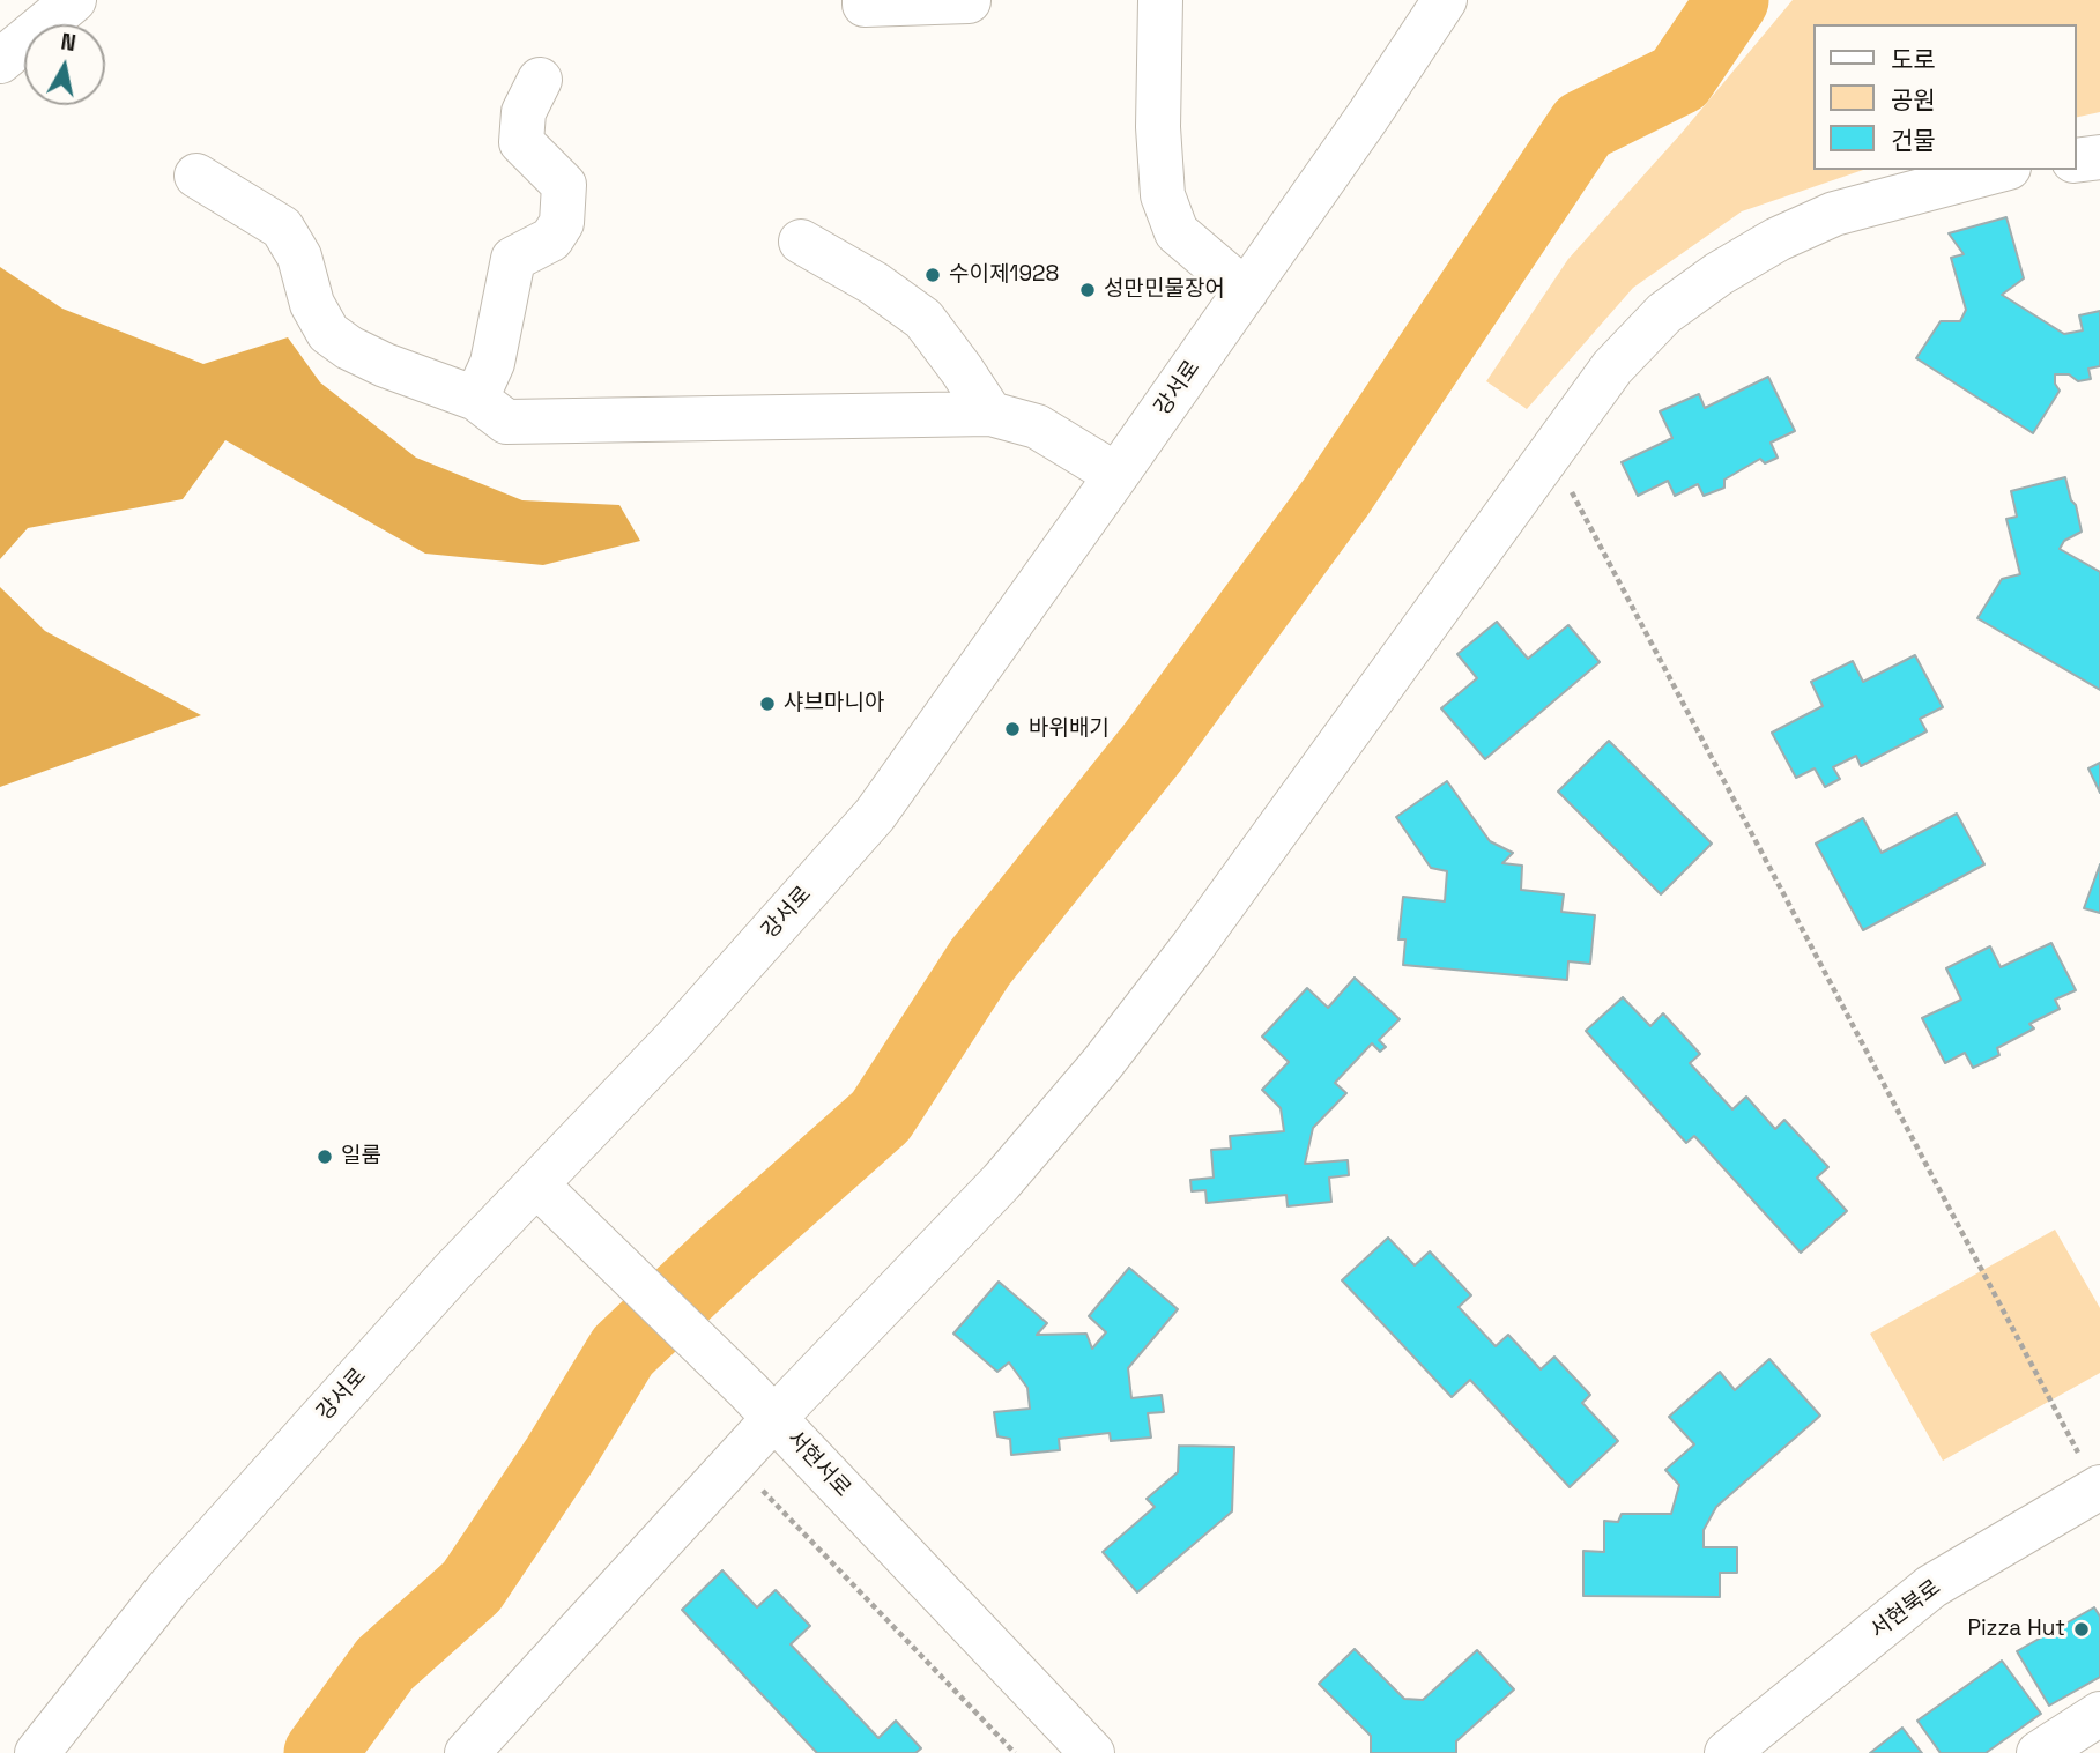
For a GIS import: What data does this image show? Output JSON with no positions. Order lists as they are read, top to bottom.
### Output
{
  "streets": {
    "street": ["강서로", "서현서로", "서현북로"]
  },
  "crossings": [
    ["강서로", "서현서로"]
  ],
  "places": [
    "수이제1928",
    "성만민물장어",
    "샤브마니아",
    "바위배기",
    "일룸",
    "Pizza Hut"
  ],
  "legend": ["도로", "공원", "건물"],
  "north": "top"
}
